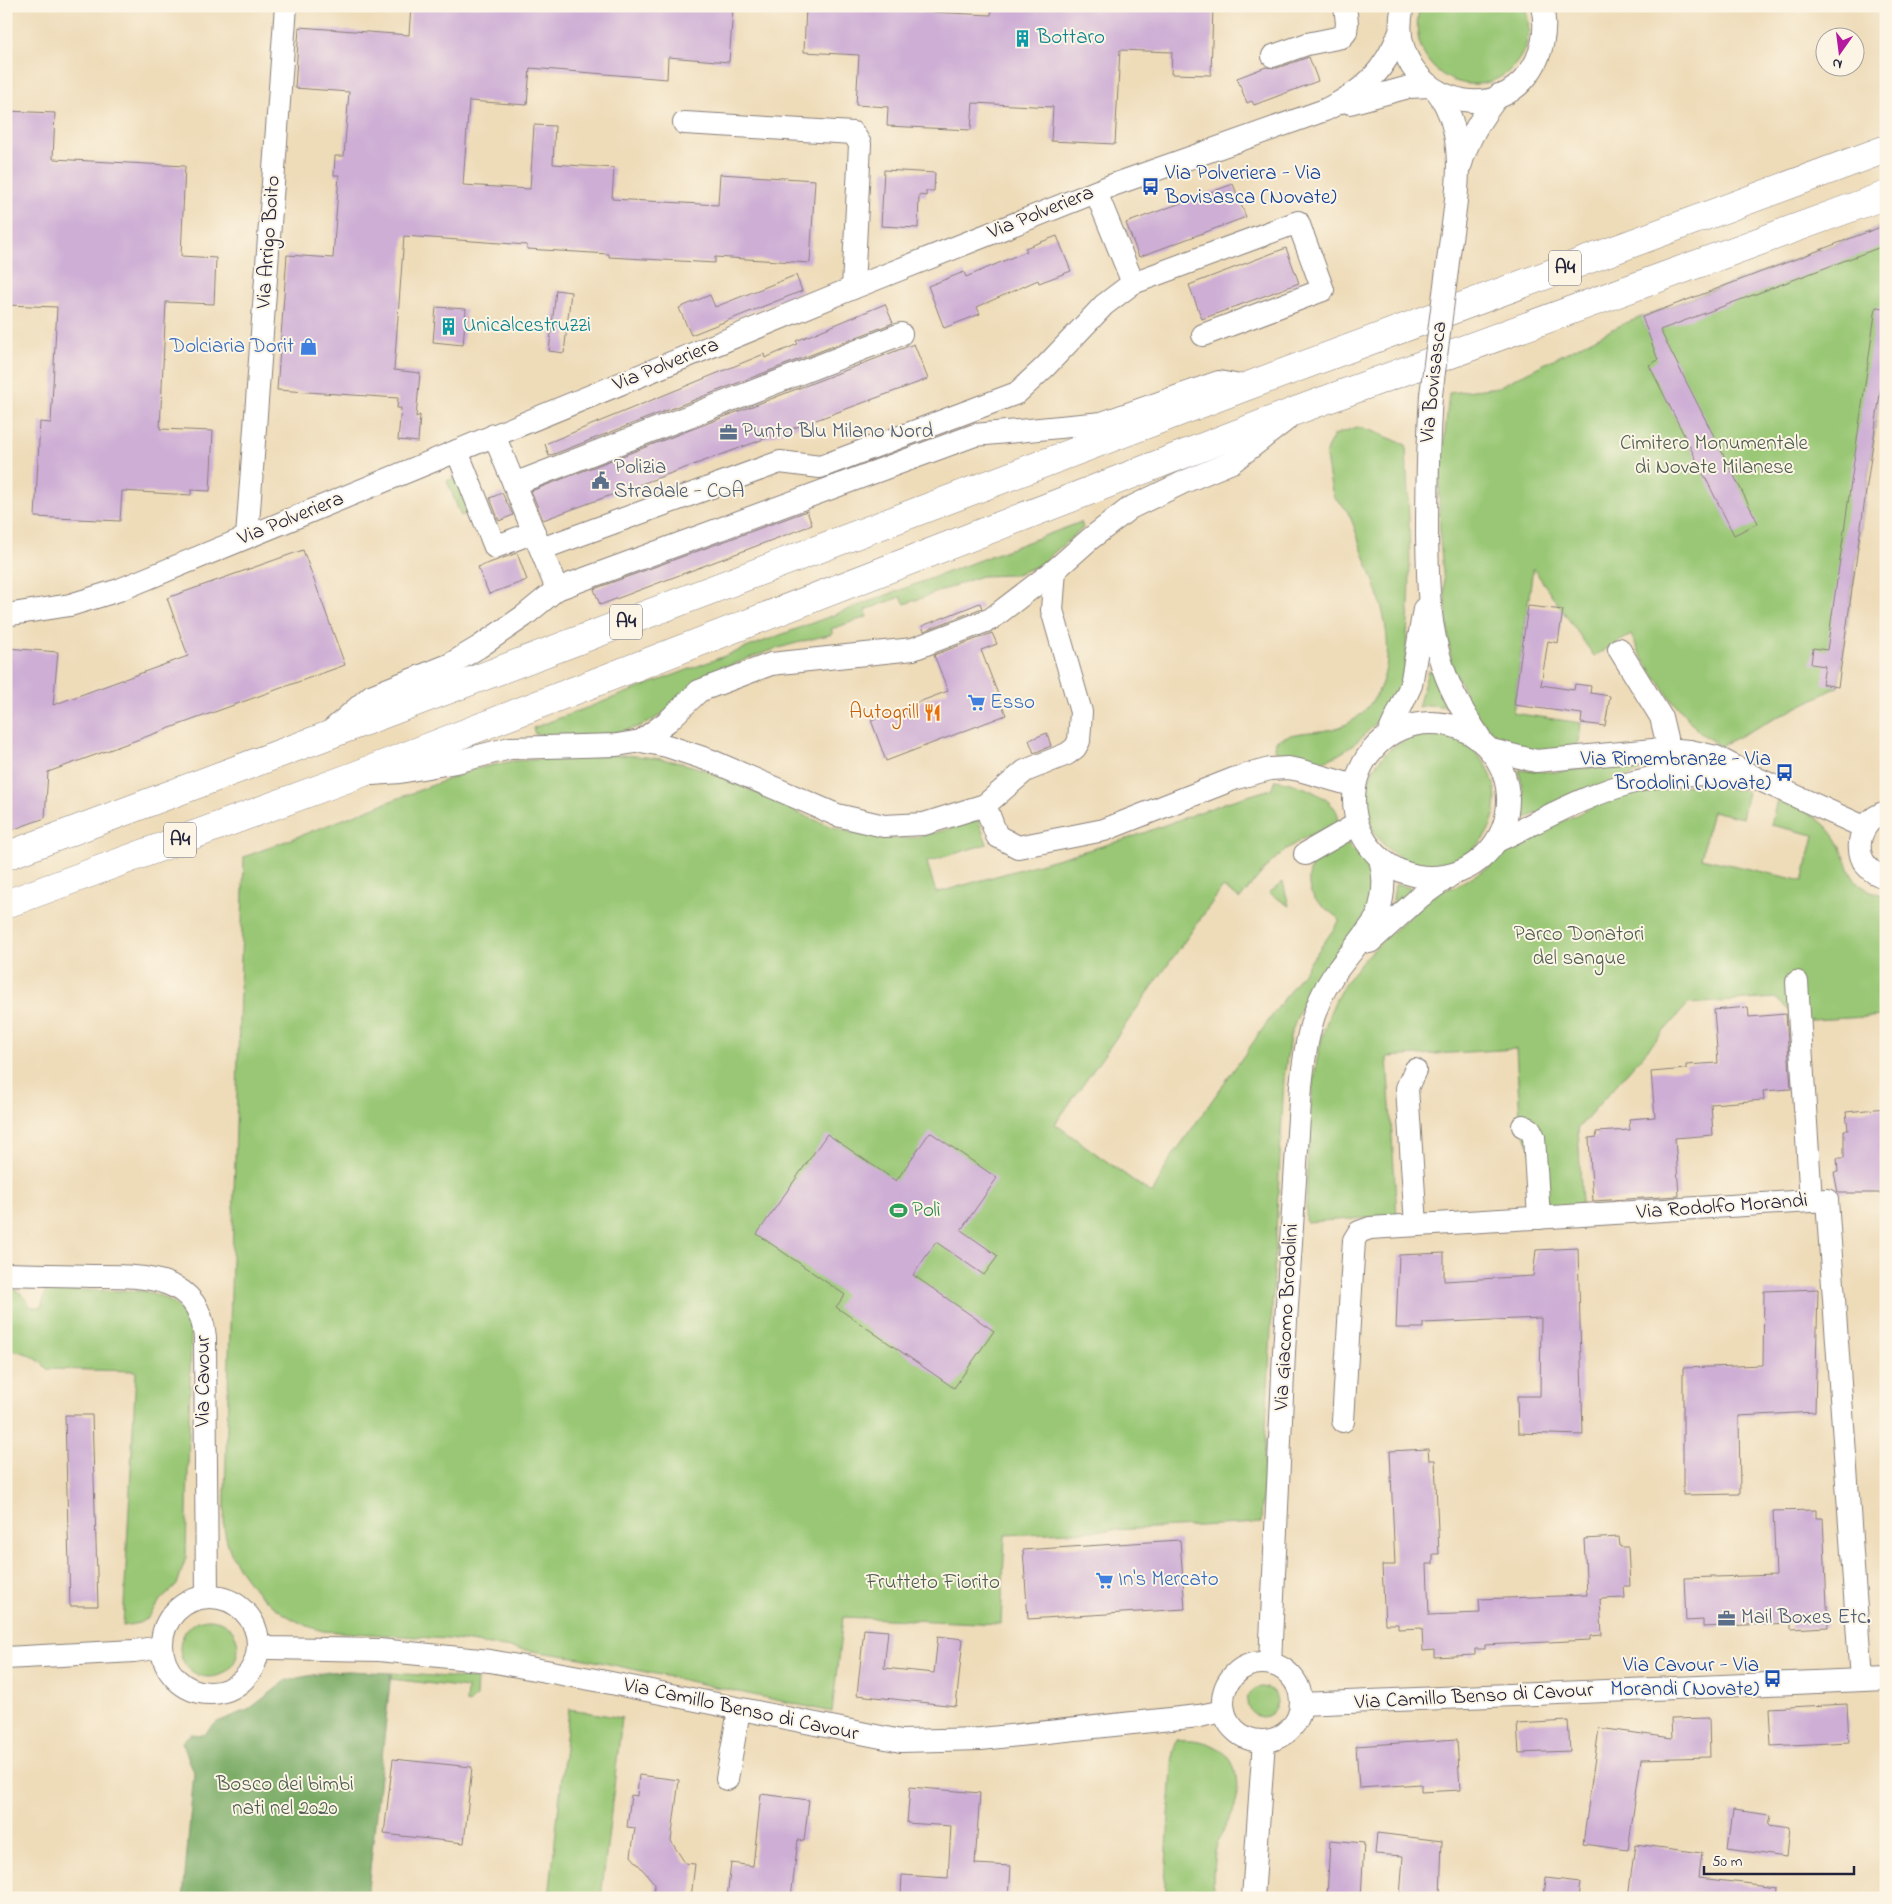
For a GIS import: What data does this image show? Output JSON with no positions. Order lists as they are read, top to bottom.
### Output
{
  "streets": {
    "highway": ["A4"],
    "street": [
      "Via Polveriera",
      "Via Arrigo Boito",
      "Via Bovisasca",
      "Via Rodolfo Morandi",
      "Via Giacomo Brodolini",
      "Via Cavour",
      "Via Camillo Benso di Cavour"
    ]
  },
  "crossings": [
    ["Via Polveriera", "Via Arrigo Boito"],
    ["Via Polveriera", "Via Bovisasca"],
    ["Via Bovisasca", "Via Giacomo Brodolini"],
    ["Via Rodolfo Morandi", "Via Camillo Benso di Cavour"],
    ["Via Giacomo Brodolini", "Via Camillo Benso di Cavour"],
    ["Via Cavour", "Via Camillo Benso di Cavour"]
  ],
  "parks": [
    "Cimitero Monumentale di Novate Milanese",
    "Parco Donatori del sangue",
    "Frutteto Fiorito",
    "Bosco dei bimbi nati nel 2020"
  ],
  "places": {
    "building": ["Bottaro", "Unicalcestruzzi"],
    "bus stop": ["Via Polveriera - Via Bovisasca (Novate)", "Via Rimembranze - Via Brodolini (Novate)", "Via Cavour - Via Morandi (Novate)"],
    "shop": ["Dolciaria Dorit"],
    "office": ["Punto Blu Milano Nord", "Mail Boxes Etc."],
    "public building": ["Polizia Stradale - COA"],
    "supermarket": ["Esso", "In's Mercato"],
    "restaurant": ["Autogrill"],
    "sports": ["Polì"]
  },
  "scale_bar": "50 m",
  "north": "bottom"
}
